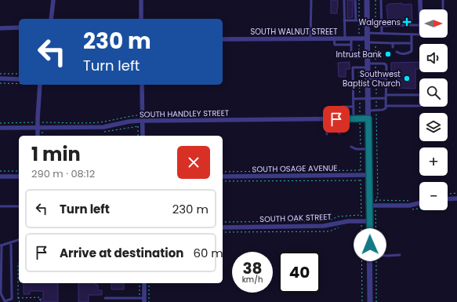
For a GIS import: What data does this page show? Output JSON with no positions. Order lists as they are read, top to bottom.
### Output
{
  "streets": {
    "street": [
      "SOUTH WALNUT STREET",
      "SOUTH HANDLEY STREET",
      "SOUTH OSAGE AVENUE",
      "SOUTH OAK STREET"
    ]
  },
  "places": {
    "health": ["Walgreens"],
    "other": ["Intrust Bank", "Southwest Baptist Church"]
  },
  "north": "right",
  "page": {
    "map_buttons": ["+", "−"],
    "turn": ["230 m", "Turn left"],
    "heading": ["1 min", "290 m · 08:12"],
    "list": [
      {
        "name": "Turn left",
        "value": "230 m"
      },
      {
        "name": "Arrive at destination",
        "value": "60 m"
      }
    ],
    "speed": "38 km/h",
    "limit": "40"
  }
}
